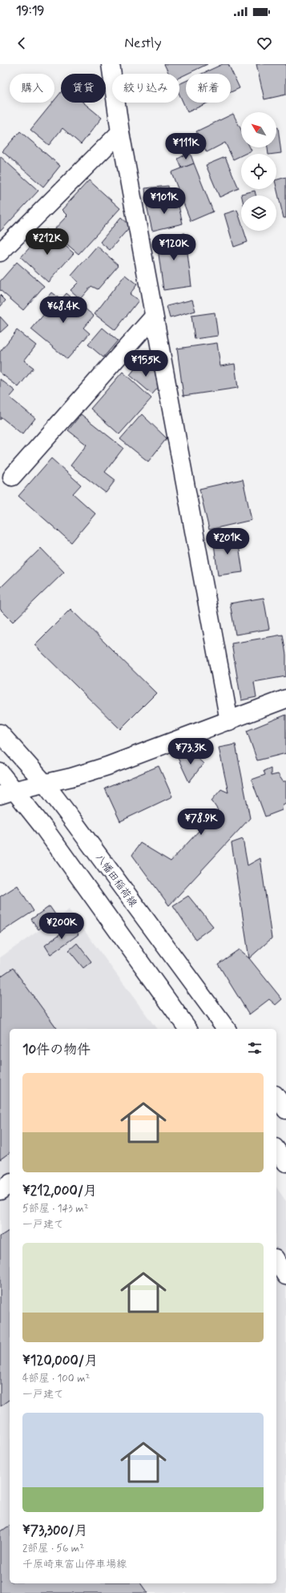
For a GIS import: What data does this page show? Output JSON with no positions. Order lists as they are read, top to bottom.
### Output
{
  "streets": {
    "street": ["八幡田稲荷線"]
  },
  "north": "top left",
  "page": {
    "status": "19:19",
    "header": "Nestly",
    "chip": [
      "購入",
      "賃貸",
      "絞り込み",
      "新着"
    ],
    "price": [
      "¥111K",
      "¥101K",
      "¥212K",
      "¥120K",
      "¥68.4K",
      "¥155K",
      "¥201K",
      "¥73.3K",
      "¥78.9K",
      "¥200K"
    ],
    "heading": "10件の物件",
    "list": [
      {
        "name": "¥212,000/月",
        "note": "5部屋 · 143 m² · 一戸建て"
      },
      {
        "name": "¥120,000/月",
        "note": "4部屋 · 100 m² · 一戸建て"
      },
      {
        "name": "¥73,300/月",
        "note": "2部屋 · 56 m² · 千原崎東富山停車場線"
      }
    ]
  }
}
